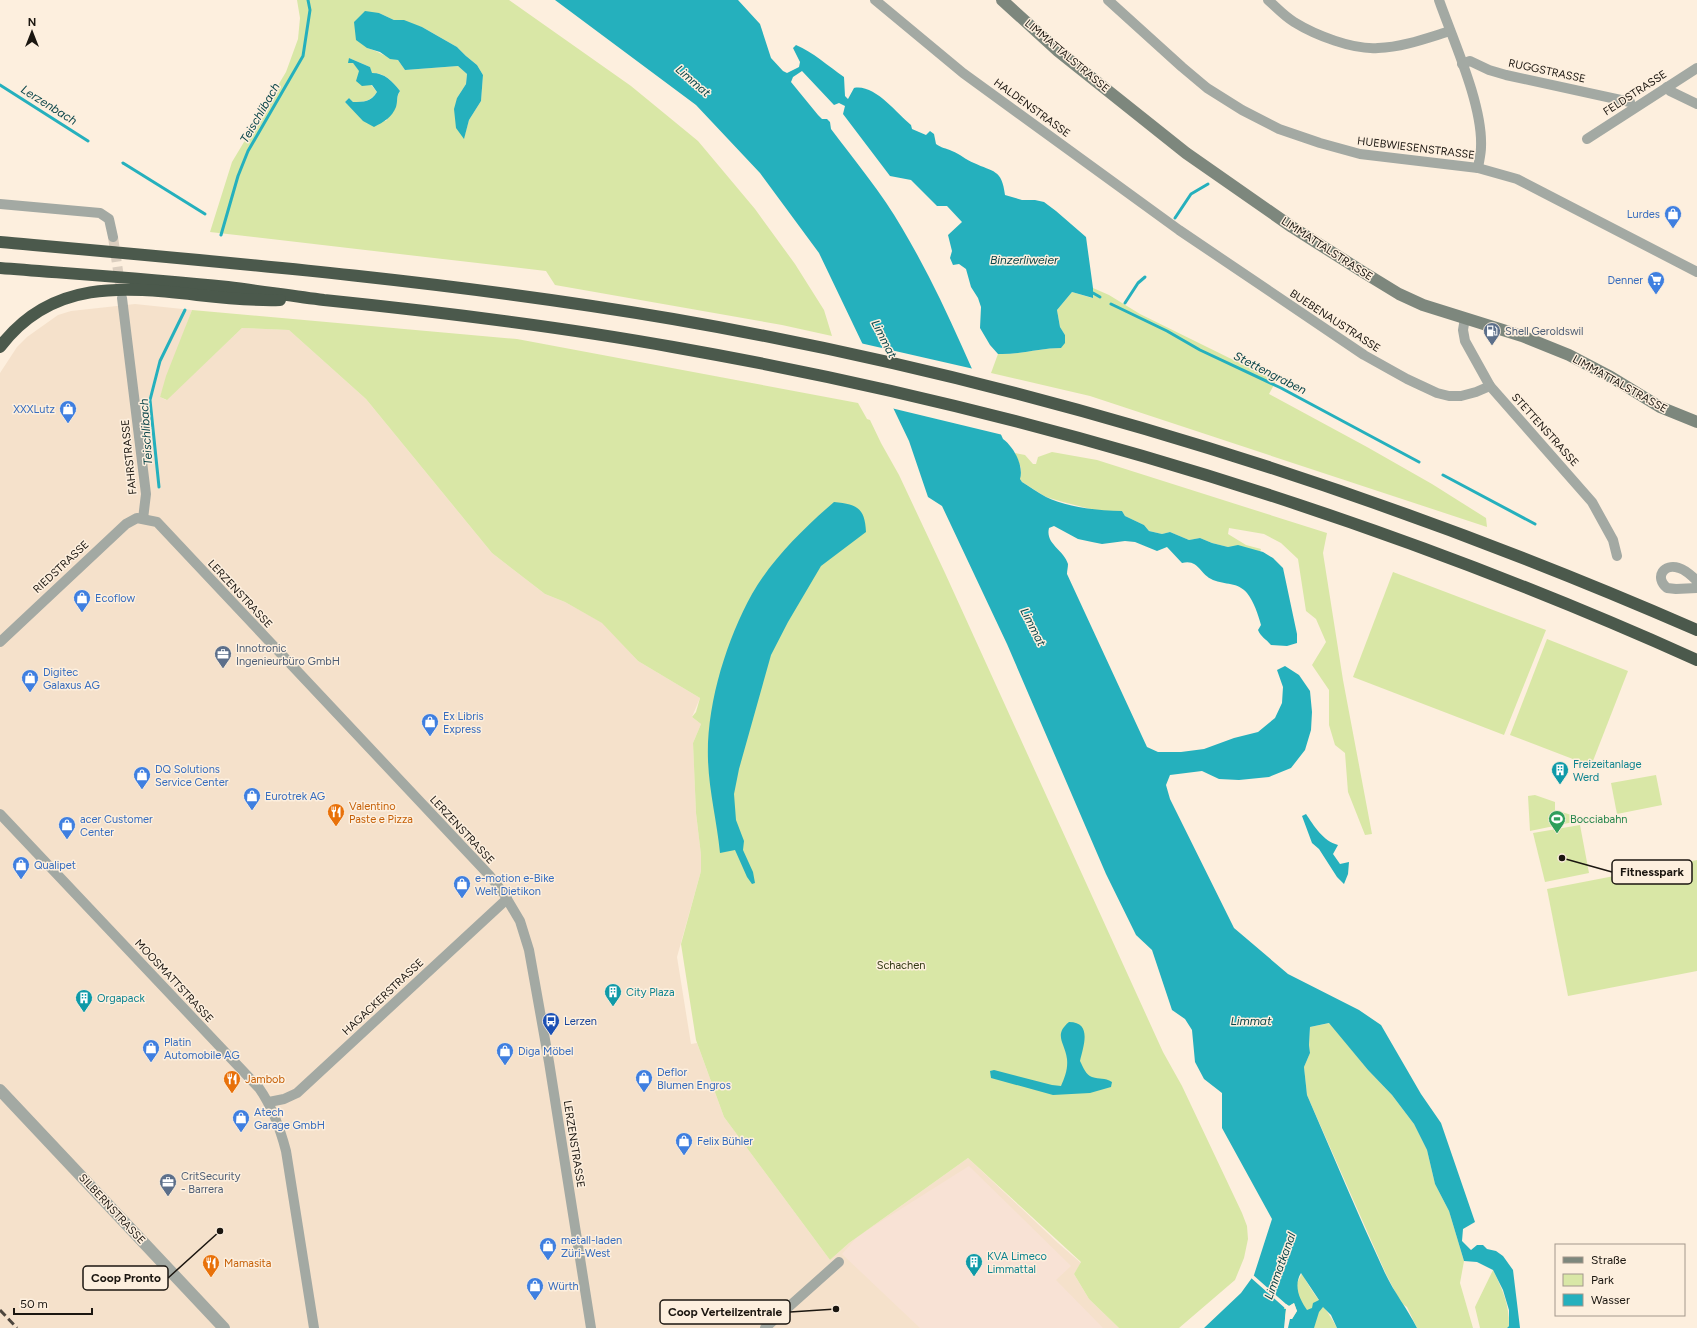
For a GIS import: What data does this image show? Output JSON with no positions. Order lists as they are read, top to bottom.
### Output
{
  "streets": {
    "main road": ["LIMMATTALSTRASSE"],
    "street": [
      "RUGGSTRASSE",
      "FELDSTRASSE",
      "HALDENSTRASSE",
      "HUEBWIESENSTRASSE",
      "BUEBENAUSTRASSE",
      "STETTENSTRASSE",
      "FAHRSTRASSE",
      "RIEDSTRASSE",
      "LERZENSTRASSE",
      "MOOSMATTSTRASSE",
      "HAGACKERSTRASSE",
      "SILBERNSTRASSE"
    ]
  },
  "crossings": [
    ["LIMMATTALSTRASSE", "STETTENSTRASSE"],
    ["HALDENSTRASSE", "BUEBENAUSTRASSE"],
    ["BUEBENAUSTRASSE", "STETTENSTRASSE"],
    ["FAHRSTRASSE", "RIEDSTRASSE"],
    ["FAHRSTRASSE", "LERZENSTRASSE"],
    ["RIEDSTRASSE", "LERZENSTRASSE"],
    ["LERZENSTRASSE", "HAGACKERSTRASSE"],
    ["MOOSMATTSTRASSE", "HAGACKERSTRASSE"]
  ],
  "water": [
    "Limmat",
    "Lerzenbach",
    "Teischlibach",
    "Binzerliweier",
    "Stettengraben",
    "Limmatkanal"
  ],
  "parks": ["Schachen"],
  "places": {
    "shop": [
      "Lurdes",
      "XXXLutz",
      "Ecoflow",
      "Digitec Galaxus AG",
      "Ex Libris Express",
      "DQ Solutions Service Center",
      "Eurotrek AG",
      "acer Customer Center",
      "Qualipet",
      "e-motion e-Bike Welt Dietikon",
      "Platin Automobile AG",
      "Diga Möbel",
      "Deflor Blumen Engros",
      "Atech Garage GmbH",
      "Felix Bühler",
      "metall-laden Züri-West",
      "Würth"
    ],
    "supermarket": ["Denner"],
    "fuel station": ["Shell Geroldswil"],
    "office": ["Innotronic Ingenieurbüro GmbH", "CritSecurity - Barrera"],
    "building": [
      "Freizeitanlage Werd",
      "City Plaza",
      "Orgapack",
      "KVA Limeco Limmattal"
    ],
    "restaurant": ["Valentino Paste e Pizza", "Jambob", "Mamasita"],
    "sports": ["Bocciabahn"],
    "other": ["Fitnesspark", "Coop Pronto", "Coop Verteilzentrale"],
    "bus stop": ["Lerzen"]
  },
  "legend": ["Straße", "Park", "Wasser"],
  "scale_bar": "50 m",
  "north": "top"
}
